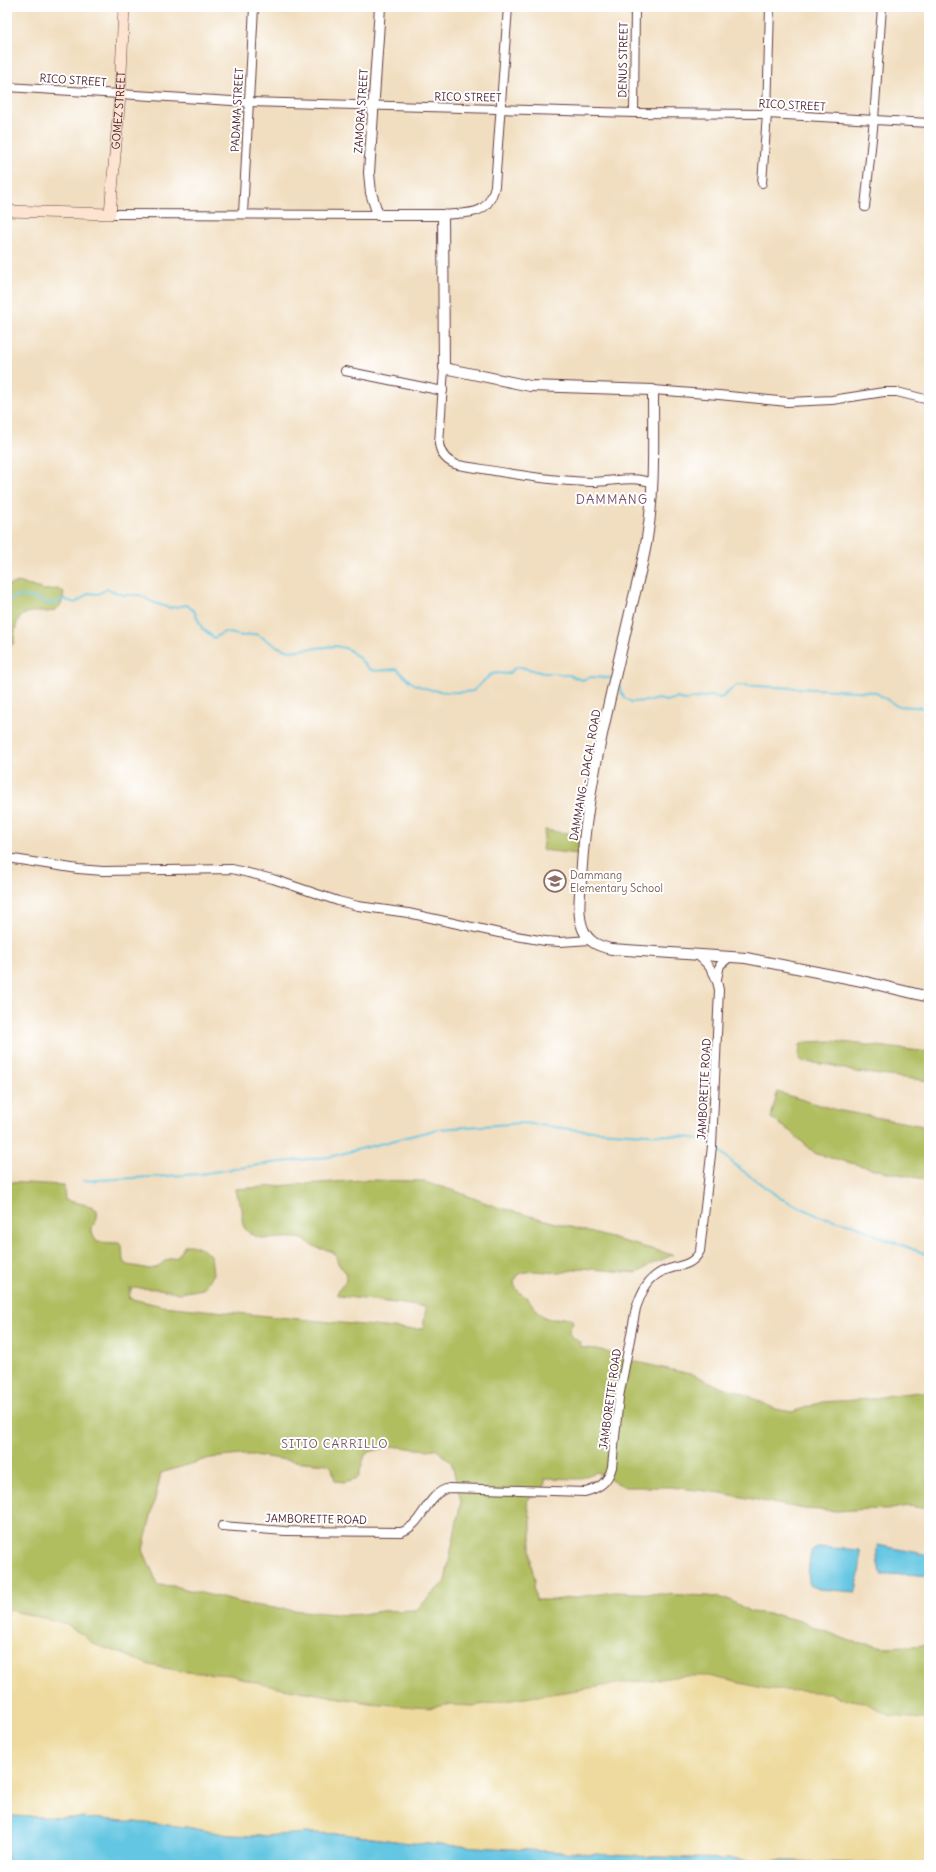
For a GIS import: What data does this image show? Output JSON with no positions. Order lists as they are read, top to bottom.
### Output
{
  "streets": {
    "main road": ["GOMEZ STREET"],
    "street": [
      "DENUS STREET",
      "RICO STREET",
      "PADAMA STREET",
      "ZAMORA STREET",
      "DAMMANG - DACAL ROAD",
      "JAMBORETTE ROAD"
    ]
  },
  "crossings": [
    ["DENUS STREET", "RICO STREET"],
    ["RICO STREET", "PADAMA STREET"],
    ["RICO STREET", "GOMEZ STREET"],
    ["RICO STREET", "ZAMORA STREET"]
  ],
  "districts": ["DAMMANG", "SITIO CARRILLO"],
  "places": {
    "school or university": ["Dammang Elementary School"]
  }
}
